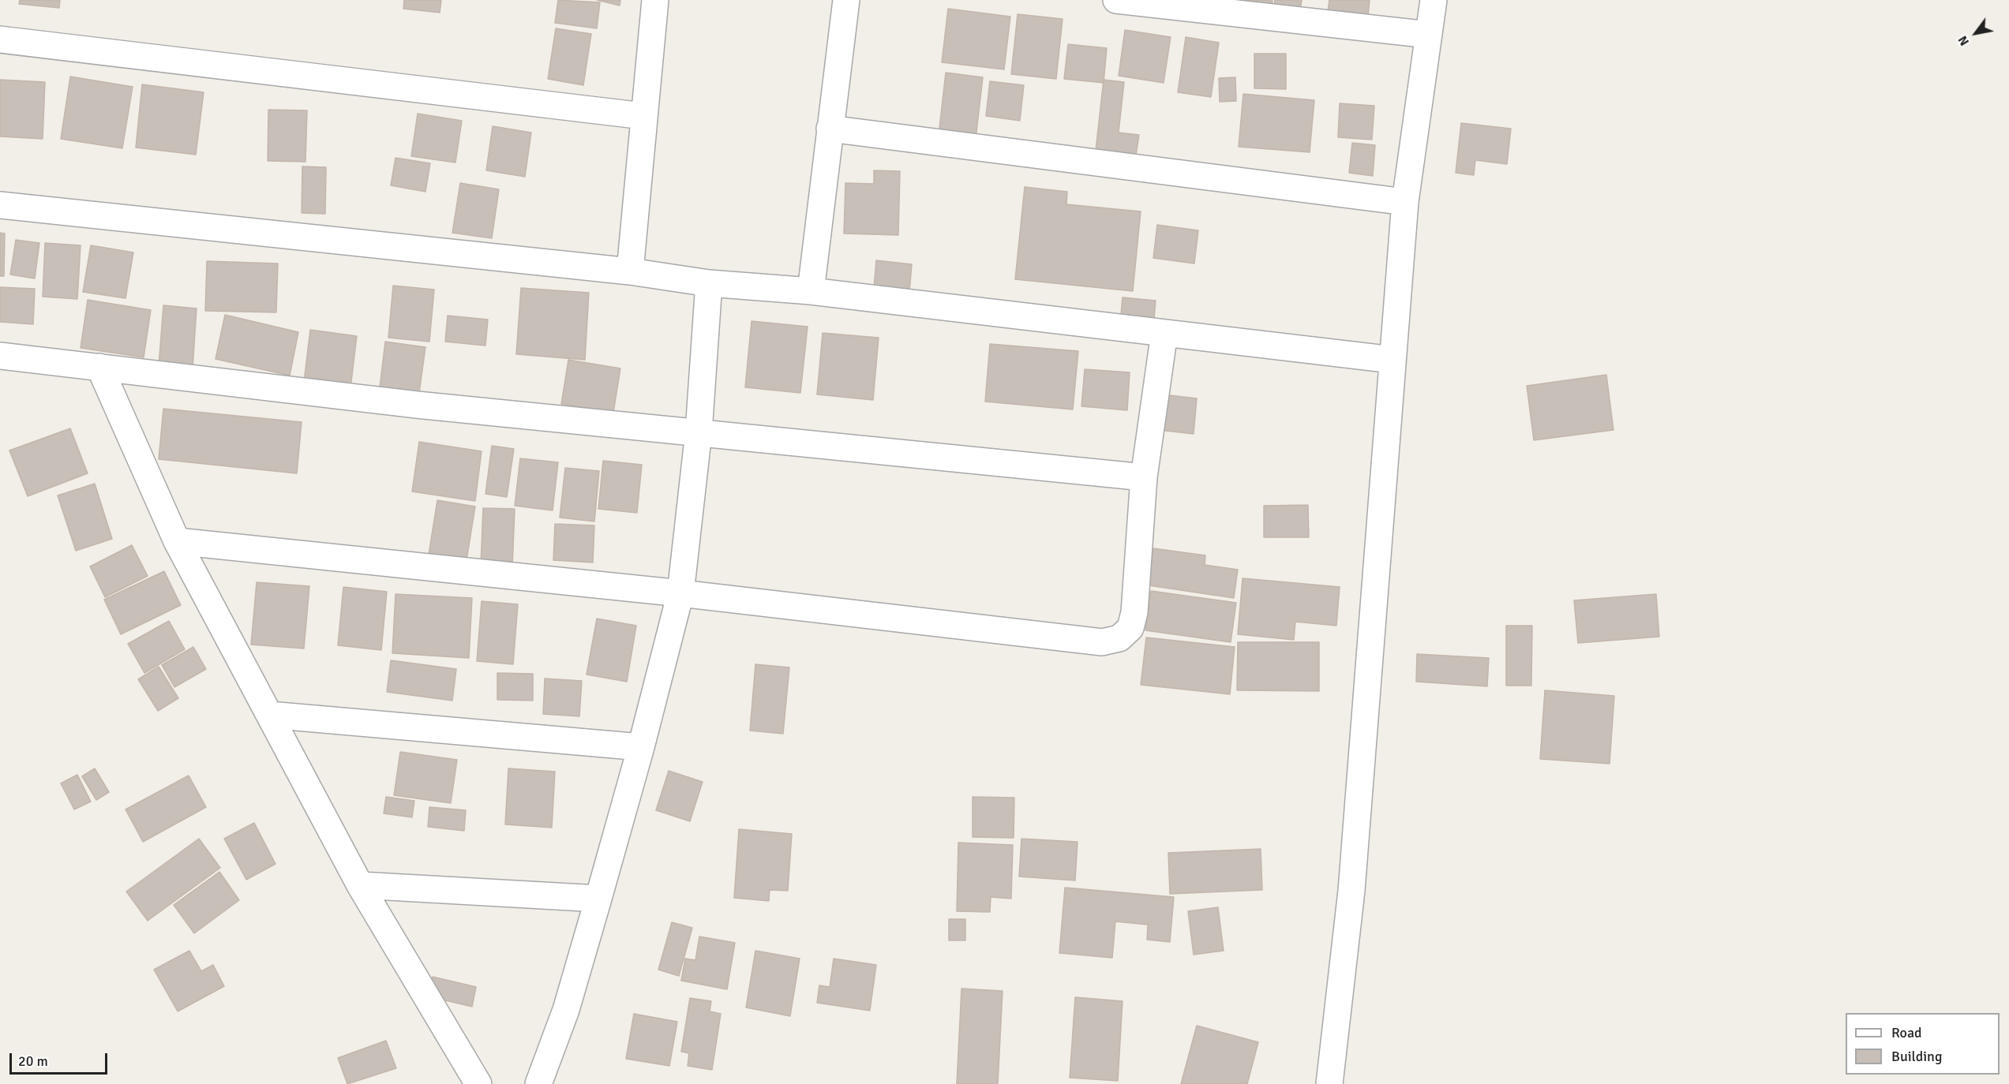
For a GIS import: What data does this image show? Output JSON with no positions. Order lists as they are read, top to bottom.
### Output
{
  "legend": ["Road", "Building"],
  "scale_bar": "20 m",
  "north": "bottom left"
}
